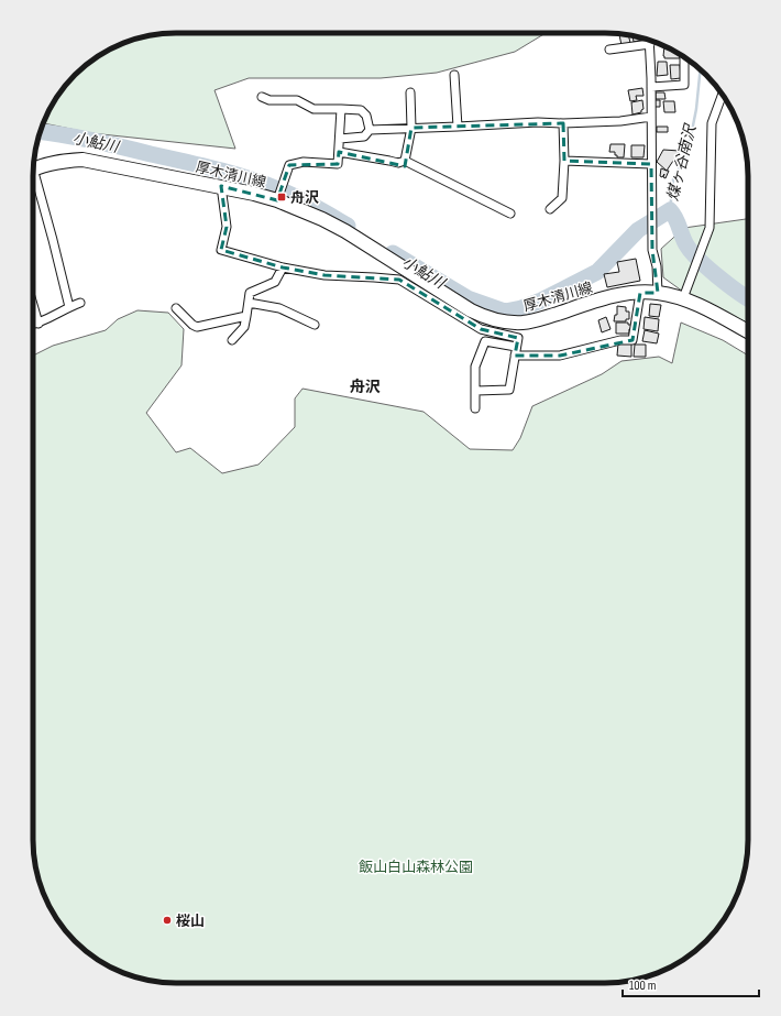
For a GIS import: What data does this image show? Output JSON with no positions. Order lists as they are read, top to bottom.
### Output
{
  "streets": {
    "main road": ["厚木清川線"]
  },
  "districts": ["舟沢"],
  "water": ["小鮎川", "煤ヶ谷南沢"],
  "parks": ["飯山白山森林公園"],
  "places": {
    "transit": ["舟沢"],
    "other": ["桜山"]
  },
  "scale_bar": "100 m"
}
